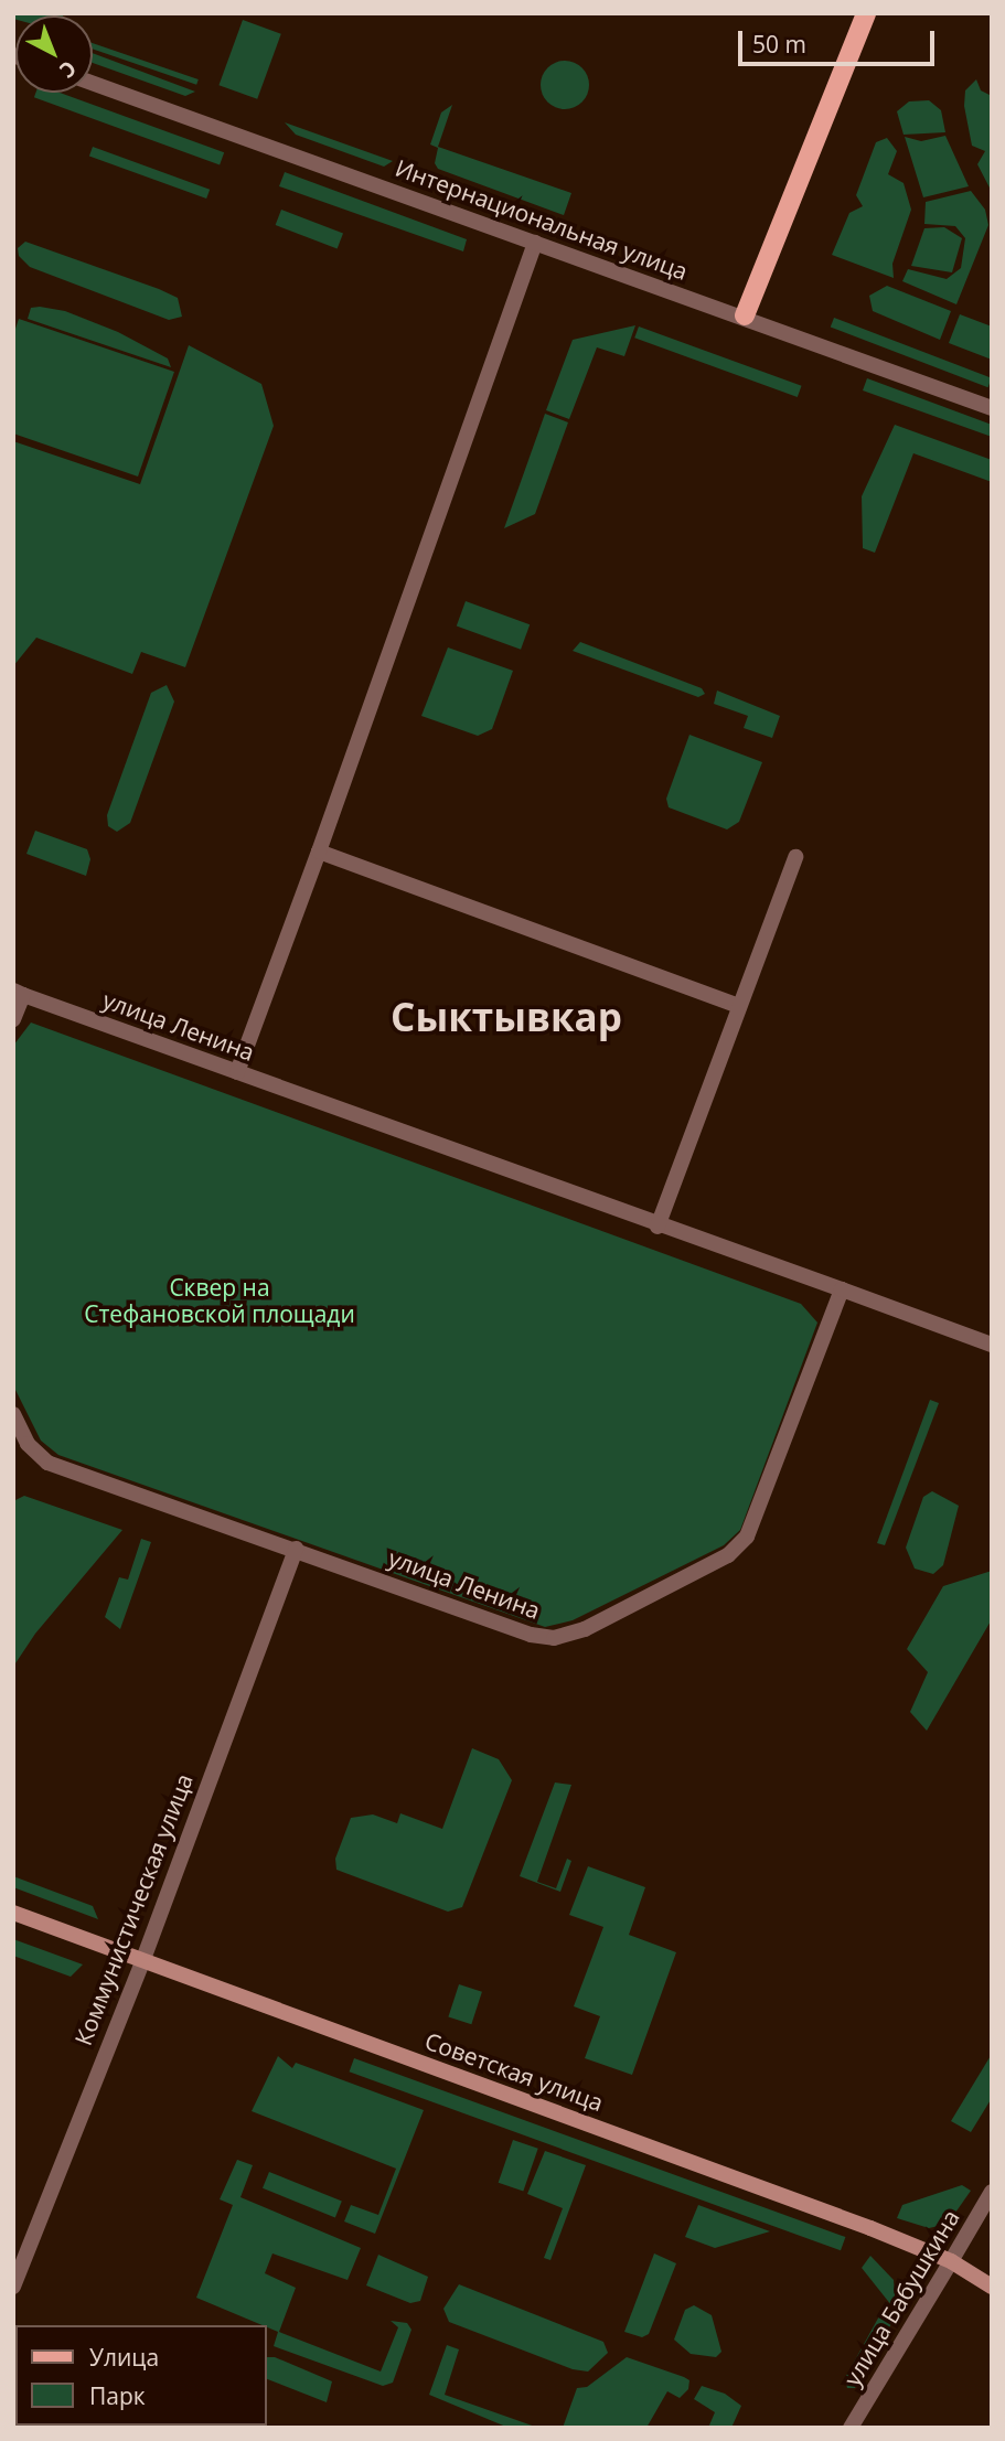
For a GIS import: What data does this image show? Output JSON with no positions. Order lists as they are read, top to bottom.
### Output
{
  "streets": {
    "main road": ["Советская улица"],
    "street": [
      "Интернациональная улица",
      "улица Ленина",
      "Коммунистическая улица",
      "улица Бабушкина"
    ]
  },
  "crossings": [
    ["улица Ленина", "Коммунистическая улица"],
    ["Коммунистическая улица", "Советская улица"],
    ["Советская улица", "улица Бабушкина"]
  ],
  "districts": ["Сыктывкар"],
  "parks": ["Сквер на Стефановской площади"],
  "legend": ["Улица", "Парк"],
  "scale_bar": "50 m",
  "north": "bottom right"
}
